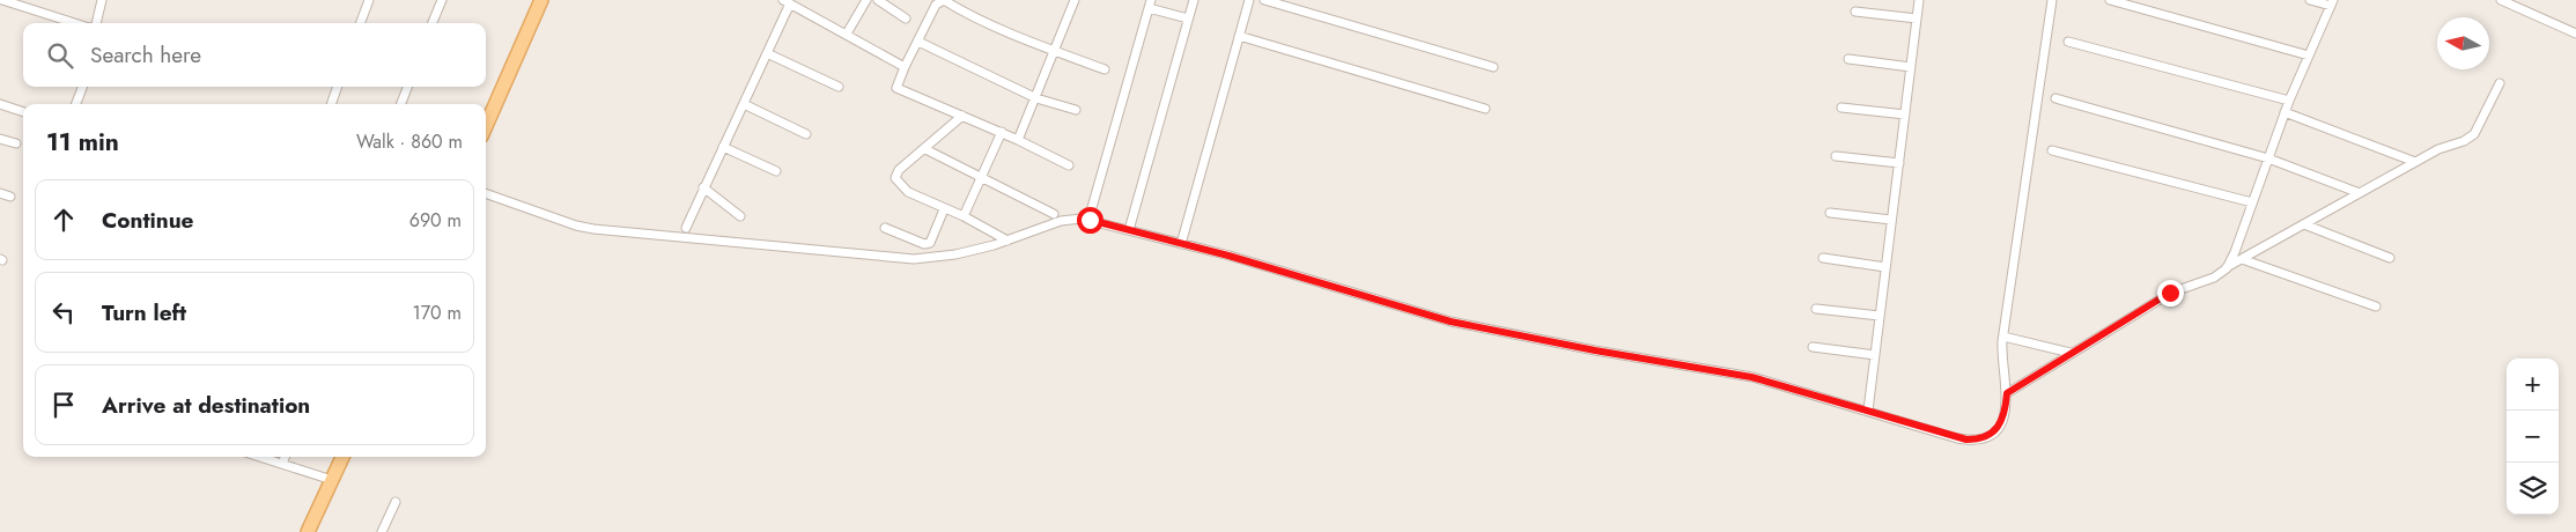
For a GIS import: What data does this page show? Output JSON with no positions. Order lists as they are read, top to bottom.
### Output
{
  "north": "left",
  "page": {
    "search": "Search here",
    "heading": ["11 min", "Walk · 860 m"],
    "list": [
      ["Continue", "690 m"],
      ["Turn left", "170 m"],
      "Arrive at destination"
    ],
    "map_buttons": ["+", "−"]
  }
}
